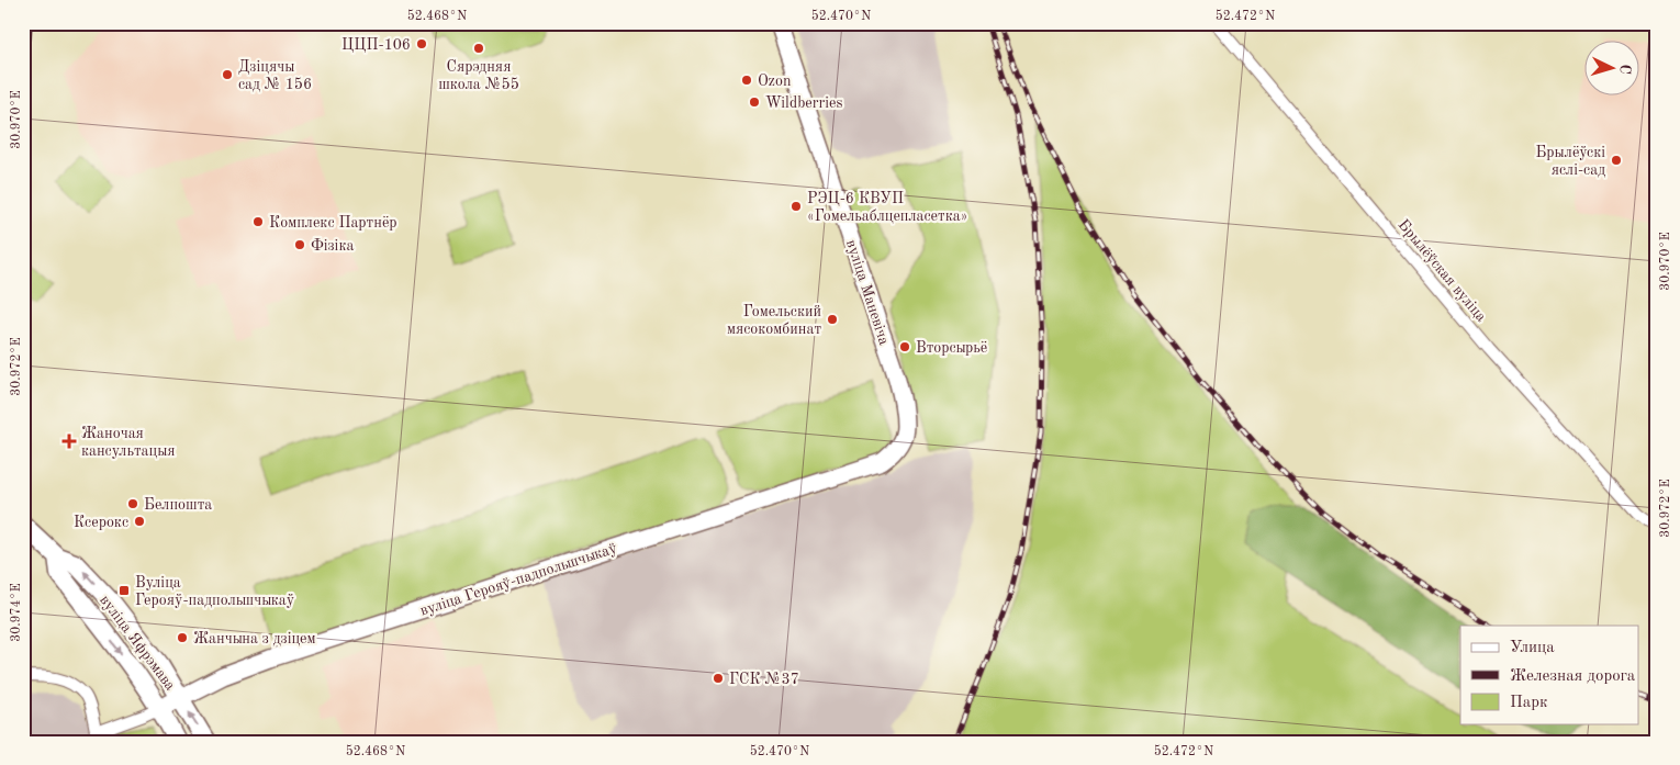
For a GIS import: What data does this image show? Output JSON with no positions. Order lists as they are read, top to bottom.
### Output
{
  "streets": {
    "main road": ["вуліца Яфрэмава"],
    "street": ["Брылёўская вуліца", "вуліца Маневіча", "вуліца Герояў-падпольшчыкаў"]
  },
  "crossings": [
    ["вуліца Маневіча", "вуліца Герояў-падпольшчыкаў"],
    ["вуліца Герояў-падпольшчыкаў", "вуліца Яфрэмава"]
  ],
  "places": {
    "other": [
      "ЦЦП-106",
      "Сярэдняя школа №55",
      "Дзіцячы сад № 156",
      "Ozon",
      "Wildberries",
      "Брылёўскі яслі-сад",
      "РЭЦ-6 КВУП «Гомельаблцепласетка»",
      "Комплекс Партнёр",
      "Фізіка",
      "Гомельский мясокомбинат",
      "Вторсырьё",
      "Белпошта",
      "Ксерокс",
      "Жанчына з дзіцем",
      "ГСК №37"
    ],
    "health": ["Жаночая кансультацыя"],
    "transit": ["Вуліца Герояў-падпольшчыкаў"]
  },
  "legend": ["Улица", "Железная дорога", "Парк"],
  "north": "right",
  "coordinates": [
    "52.468°N",
    "52.470°N",
    "52.472°N",
    "30.970°E",
    "30.972°E",
    "30.974°E"
  ]
}
